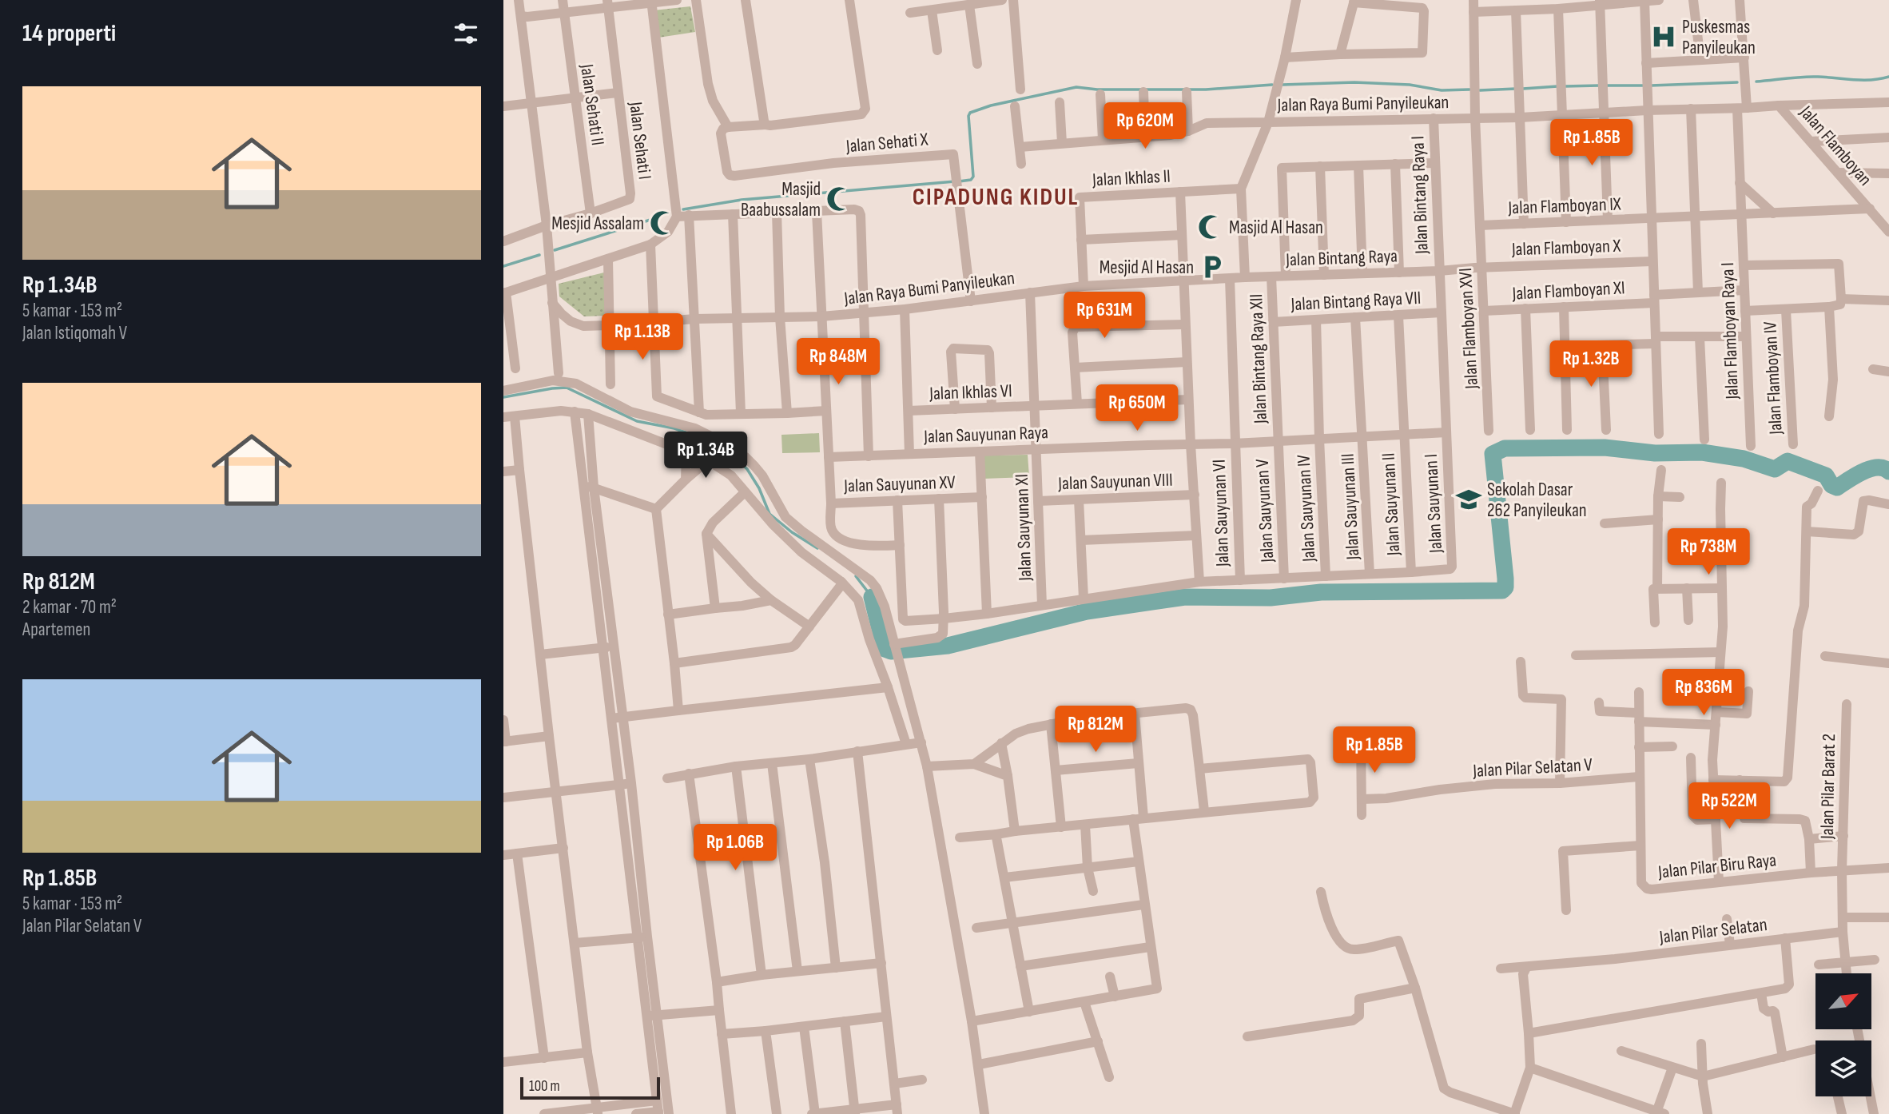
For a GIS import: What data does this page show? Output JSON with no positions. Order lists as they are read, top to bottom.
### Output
{
  "streets": {
    "street": [
      "Jalan Raya Bumi Panyileukan",
      "Jalan Sehati II",
      "Jalan Sehati I",
      "Jalan Sehati X",
      "Jalan Flamboyan",
      "Jalan Ikhlas II",
      "Jalan Bintang Raya I",
      "Jalan Flamboyan IX",
      "Jalan Flamboyan X",
      "Jalan Bintang Raya",
      "Jalan Flamboyan XI",
      "Jalan Bintang Raya VII",
      "Jalan Flamboyan XVI",
      "Jalan Flamboyan Raya I",
      "Jalan Bintang Raya XII",
      "Jalan Flamboyan IV",
      "Jalan Ikhlas VI",
      "Jalan Sauyunan Raya",
      "Jalan Sauyunan VIII",
      "Jalan Sauyunan XV",
      "Jalan Sauyunan I",
      "Jalan Sauyunan II",
      "Jalan Sauyunan III",
      "Jalan Sauyunan IV",
      "Jalan Sauyunan V",
      "Jalan Sauyunan VI",
      "Jalan Sauyunan XI",
      "Jalan Pilar Selatan V",
      "Jalan Pilar Barat 2",
      "Jalan Pilar Biru Raya",
      "Jalan Pilar Selatan"
    ]
  },
  "crossings": [
    ["Jalan Raya Bumi Panyileukan", "Jalan Sehati X"],
    ["Jalan Raya Bumi Panyileukan", "Jalan Flamboyan"],
    ["Jalan Raya Bumi Panyileukan", "Jalan Ikhlas II"],
    ["Jalan Raya Bumi Panyileukan", "Jalan Bintang Raya I"],
    ["Jalan Raya Bumi Panyileukan", "Jalan Bintang Raya"],
    ["Jalan Raya Bumi Panyileukan", "Jalan Flamboyan XVI"],
    ["Jalan Raya Bumi Panyileukan", "Jalan Flamboyan Raya I"],
    ["Jalan Raya Bumi Panyileukan", "Jalan Sauyunan XV"],
    ["Jalan Raya Bumi Panyileukan", "Jalan Sauyunan VI"],
    ["Jalan Raya Bumi Panyileukan", "Jalan Sauyunan XI"],
    ["Jalan Sehati II", "Jalan Sehati I"],
    ["Jalan Flamboyan", "Jalan Flamboyan IX"],
    ["Jalan Flamboyan", "Jalan Flamboyan Raya I"],
    ["Jalan Bintang Raya I", "Jalan Flamboyan X"],
    ["Jalan Bintang Raya I", "Jalan Bintang Raya"],
    ["Jalan Bintang Raya I", "Jalan Bintang Raya VII"],
    ["Jalan Bintang Raya I", "Jalan Sauyunan Raya"],
    ["Jalan Bintang Raya I", "Jalan Sauyunan I"],
    ["Jalan Flamboyan IX", "Jalan Flamboyan XVI"],
    ["Jalan Flamboyan IX", "Jalan Flamboyan Raya I"],
    ["Jalan Flamboyan X", "Jalan Bintang Raya"],
    ["Jalan Flamboyan X", "Jalan Flamboyan XVI"],
    ["Jalan Bintang Raya", "Jalan Bintang Raya XII"],
    ["Jalan Flamboyan XI", "Jalan Flamboyan XVI"],
    ["Jalan Flamboyan XI", "Jalan Flamboyan Raya I"],
    ["Jalan Bintang Raya VII", "Jalan Bintang Raya XII"],
    ["Jalan Bintang Raya VII", "Jalan Sauyunan II"],
    ["Jalan Bintang Raya VII", "Jalan Sauyunan III"],
    ["Jalan Bintang Raya VII", "Jalan Sauyunan IV"],
    ["Jalan Bintang Raya XII", "Jalan Sauyunan Raya"],
    ["Jalan Bintang Raya XII", "Jalan Sauyunan V"],
    ["Jalan Ikhlas VI", "Jalan Sauyunan XI"],
    ["Jalan Sauyunan Raya", "Jalan Sauyunan XV"],
    ["Jalan Sauyunan Raya", "Jalan Sauyunan I"],
    ["Jalan Sauyunan Raya", "Jalan Sauyunan II"],
    ["Jalan Sauyunan Raya", "Jalan Sauyunan III"],
    ["Jalan Sauyunan Raya", "Jalan Sauyunan IV"],
    ["Jalan Sauyunan Raya", "Jalan Sauyunan V"],
    ["Jalan Sauyunan Raya", "Jalan Sauyunan VI"],
    ["Jalan Sauyunan Raya", "Jalan Sauyunan XI"],
    ["Jalan Sauyunan VIII", "Jalan Sauyunan XI"],
    ["Jalan Sauyunan I", "Jalan Sauyunan II"],
    ["Jalan Pilar Selatan V", "Jalan Pilar Biru Raya"],
    ["Jalan Pilar Barat 2", "Jalan Pilar Biru Raya"]
  ],
  "districts": ["CIPADUNG KIDUL"],
  "places": {
    "hospital": ["Puskesmas Panyileukan"],
    "mosque": ["Masjid Baabussalam", "Mesjid Assalam", "Masjid Al Hasan"],
    "parking": ["Mesjid Al Hasan"],
    "school or university": ["Sekolah Dasar 262 Panyileukan"]
  },
  "scale_bar": "100 m",
  "north": "top right",
  "page": {
    "heading": "14 properti",
    "list": [
      {
        "name": "Rp 1.34B",
        "note": "5 kamar · 153 m² · Jalan Istiqomah V"
      },
      {
        "name": "Rp 812M",
        "note": "2 kamar · 70 m² · Apartemen"
      },
      {
        "name": "Rp 1.85B",
        "note": "5 kamar · 153 m² · Jalan Pilar Selatan V"
      }
    ],
    "price": [
      "Rp 620M",
      "Rp 1.85B",
      "Rp 631M",
      "Rp 1.13B",
      "Rp 848M",
      "Rp 1.32B",
      "Rp 650M",
      "Rp 1.34B",
      "Rp 738M",
      "Rp 836M",
      "Rp 812M",
      "Rp 1.85B",
      "Rp 522M",
      "Rp 1.06B"
    ],
    "scale": "100 m"
  }
}
